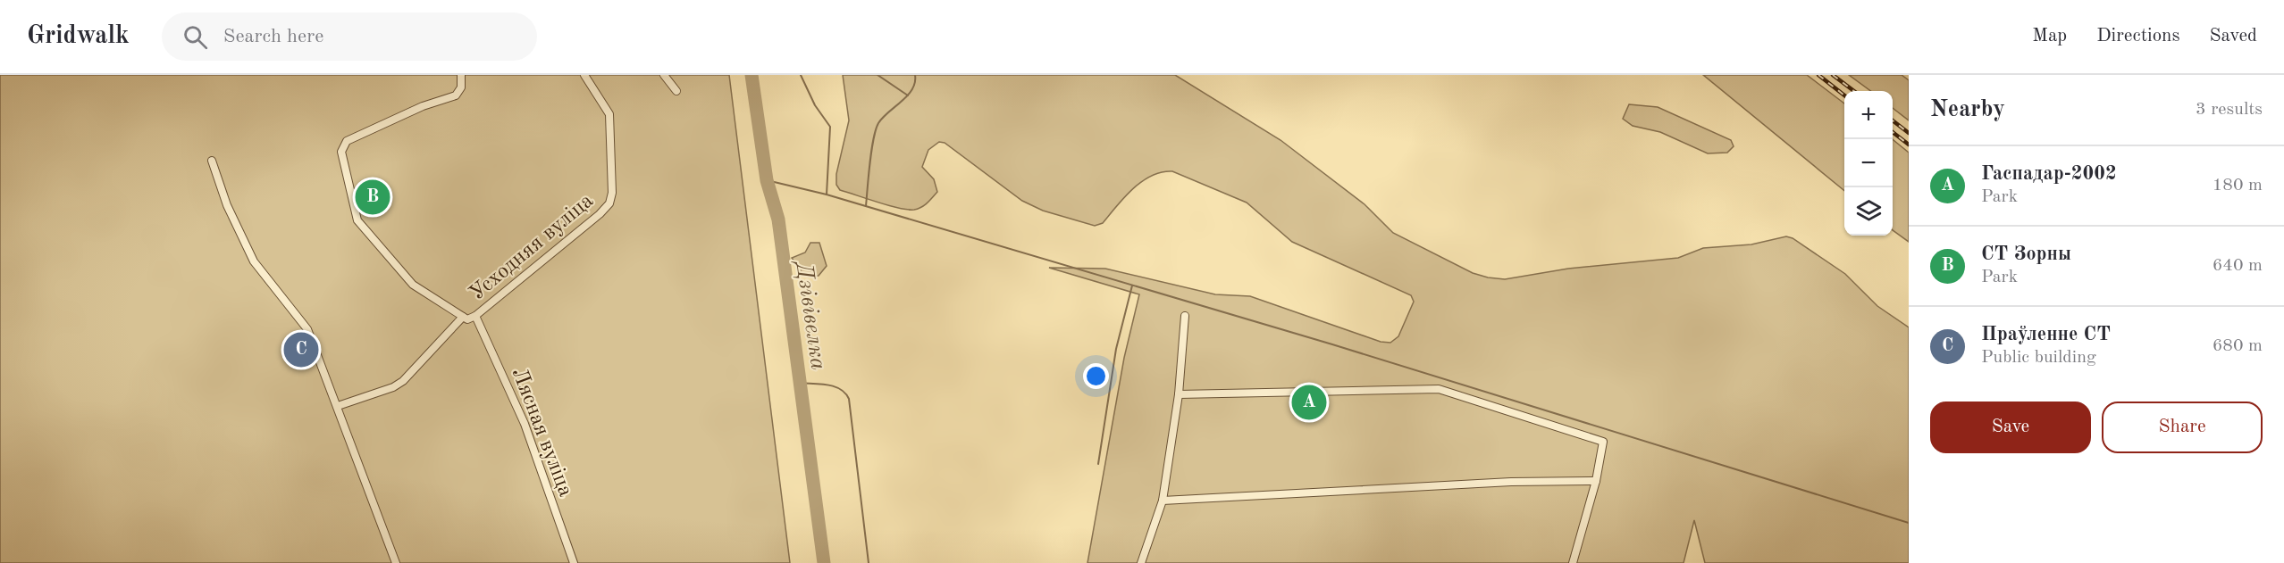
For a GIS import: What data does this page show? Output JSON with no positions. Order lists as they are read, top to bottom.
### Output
{
  "streets": {
    "street": ["Усходняя вуліца", "Лясная вуліца"]
  },
  "crossings": [
    ["Усходняя вуліца", "Лясная вуліца"]
  ],
  "water": ["Дзівівелка"],
  "page": {
    "header": "Gridwalk",
    "search": "Search here",
    "nav": ["Map", "Directions", "Saved"],
    "heading": ["Nearby", "3 results"],
    "map_buttons": ["+", "−"],
    "list": [
      {
        "mark": "A",
        "name": "Гаспадар-2002",
        "note": "Park",
        "value": "180 m"
      },
      {
        "mark": "B",
        "name": "СТ Зорны",
        "note": "Park",
        "value": "640 m"
      },
      {
        "mark": "C",
        "name": "Праўленне СТ",
        "note": "Public building",
        "value": "680 m"
      }
    ],
    "pins": ["B", "C", "A"],
    "buttons": ["Save", "Share"]
  }
}
